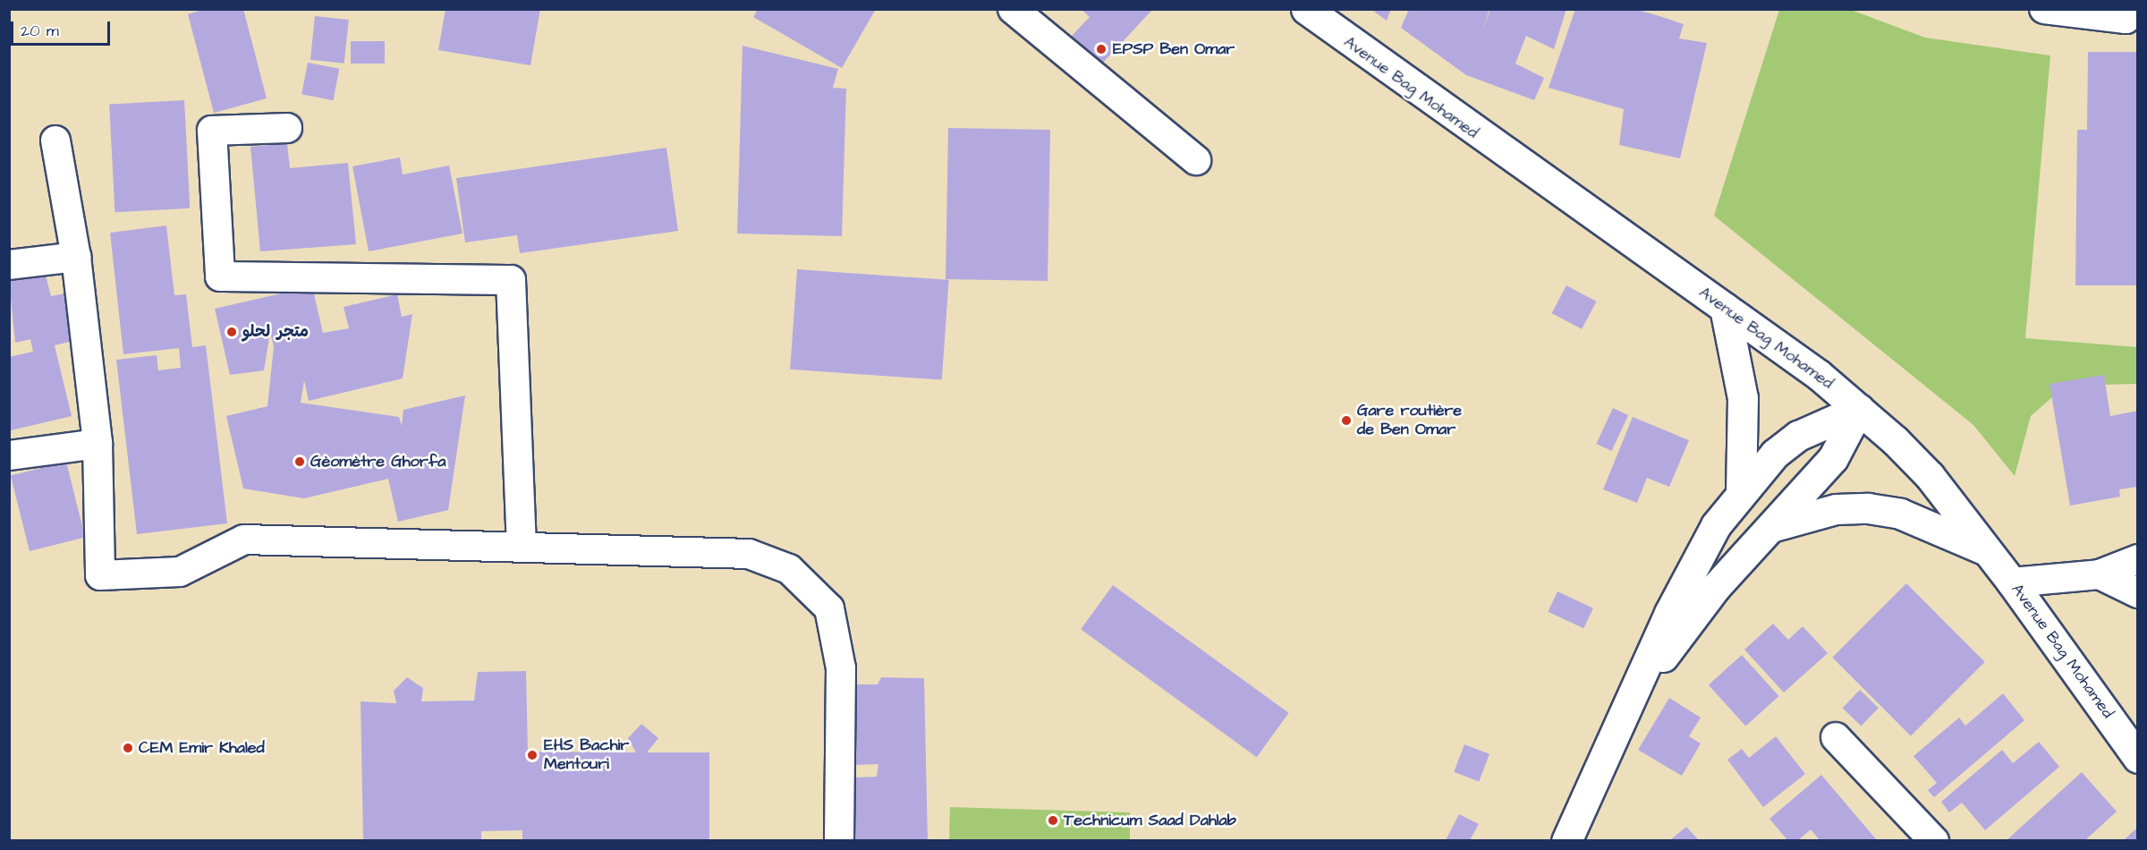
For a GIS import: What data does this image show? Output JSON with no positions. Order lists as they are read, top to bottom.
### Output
{
  "streets": {
    "main road": ["Avenue Bag Mohamed"]
  },
  "places": [
    "EPSP Ben Omar",
    "متجر لحلو",
    "Gare routière de Ben Omar",
    "Gèomètre Ghorfa",
    "CEM Emir Khaled",
    "EHS Bachir Mentouri",
    "Technicum Saad Dahlab"
  ],
  "scale_bar": "20 m"
}
